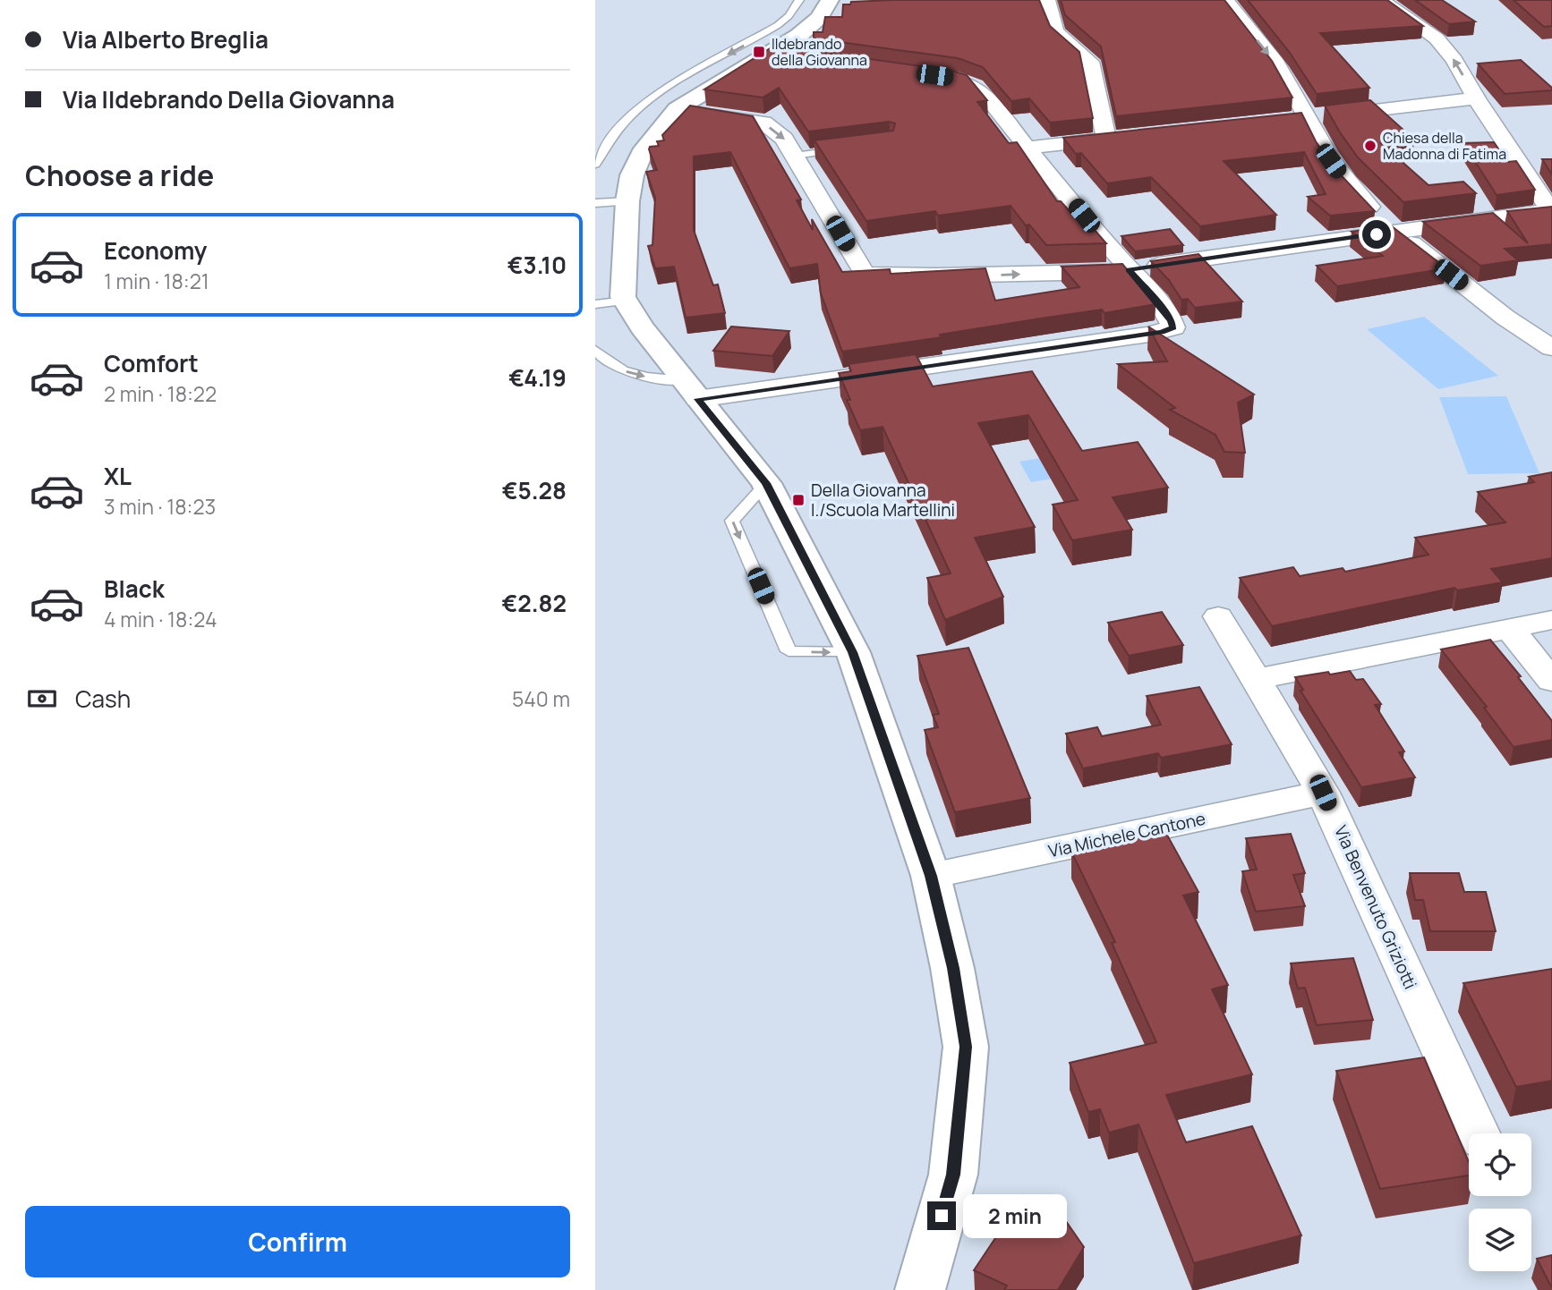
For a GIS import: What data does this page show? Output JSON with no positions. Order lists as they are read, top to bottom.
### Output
{
  "streets": {
    "street": ["Via Michele Cantone", "Via Benvenuto Griziotti"]
  },
  "crossings": [
    ["Via Michele Cantone", "Via Benvenuto Griziotti"]
  ],
  "places": {
    "transit": ["Ildebrando della Giovanna", "Della Giovanna I./Scuola Martellini"],
    "other": ["Chiesa della Madonna di Fatima"]
  },
  "page": {
    "banner": ["Via Alberto Breglia", "Via Ildebrando Della Giovanna"],
    "heading": "Choose a ride",
    "list": [
      {
        "name": "Economy",
        "note": "1 min · 18:21",
        "value": "€3.10"
      },
      {
        "name": "Comfort",
        "note": "2 min · 18:22",
        "value": "€4.19"
      },
      {
        "name": "XL",
        "note": "3 min · 18:23",
        "value": "€5.28"
      },
      {
        "name": "Black",
        "note": "4 min · 18:24",
        "value": "€2.82"
      }
    ],
    "pay": ["Cash", "540 m"],
    "buttons": "Confirm",
    "bubble": "2 min"
  }
}
